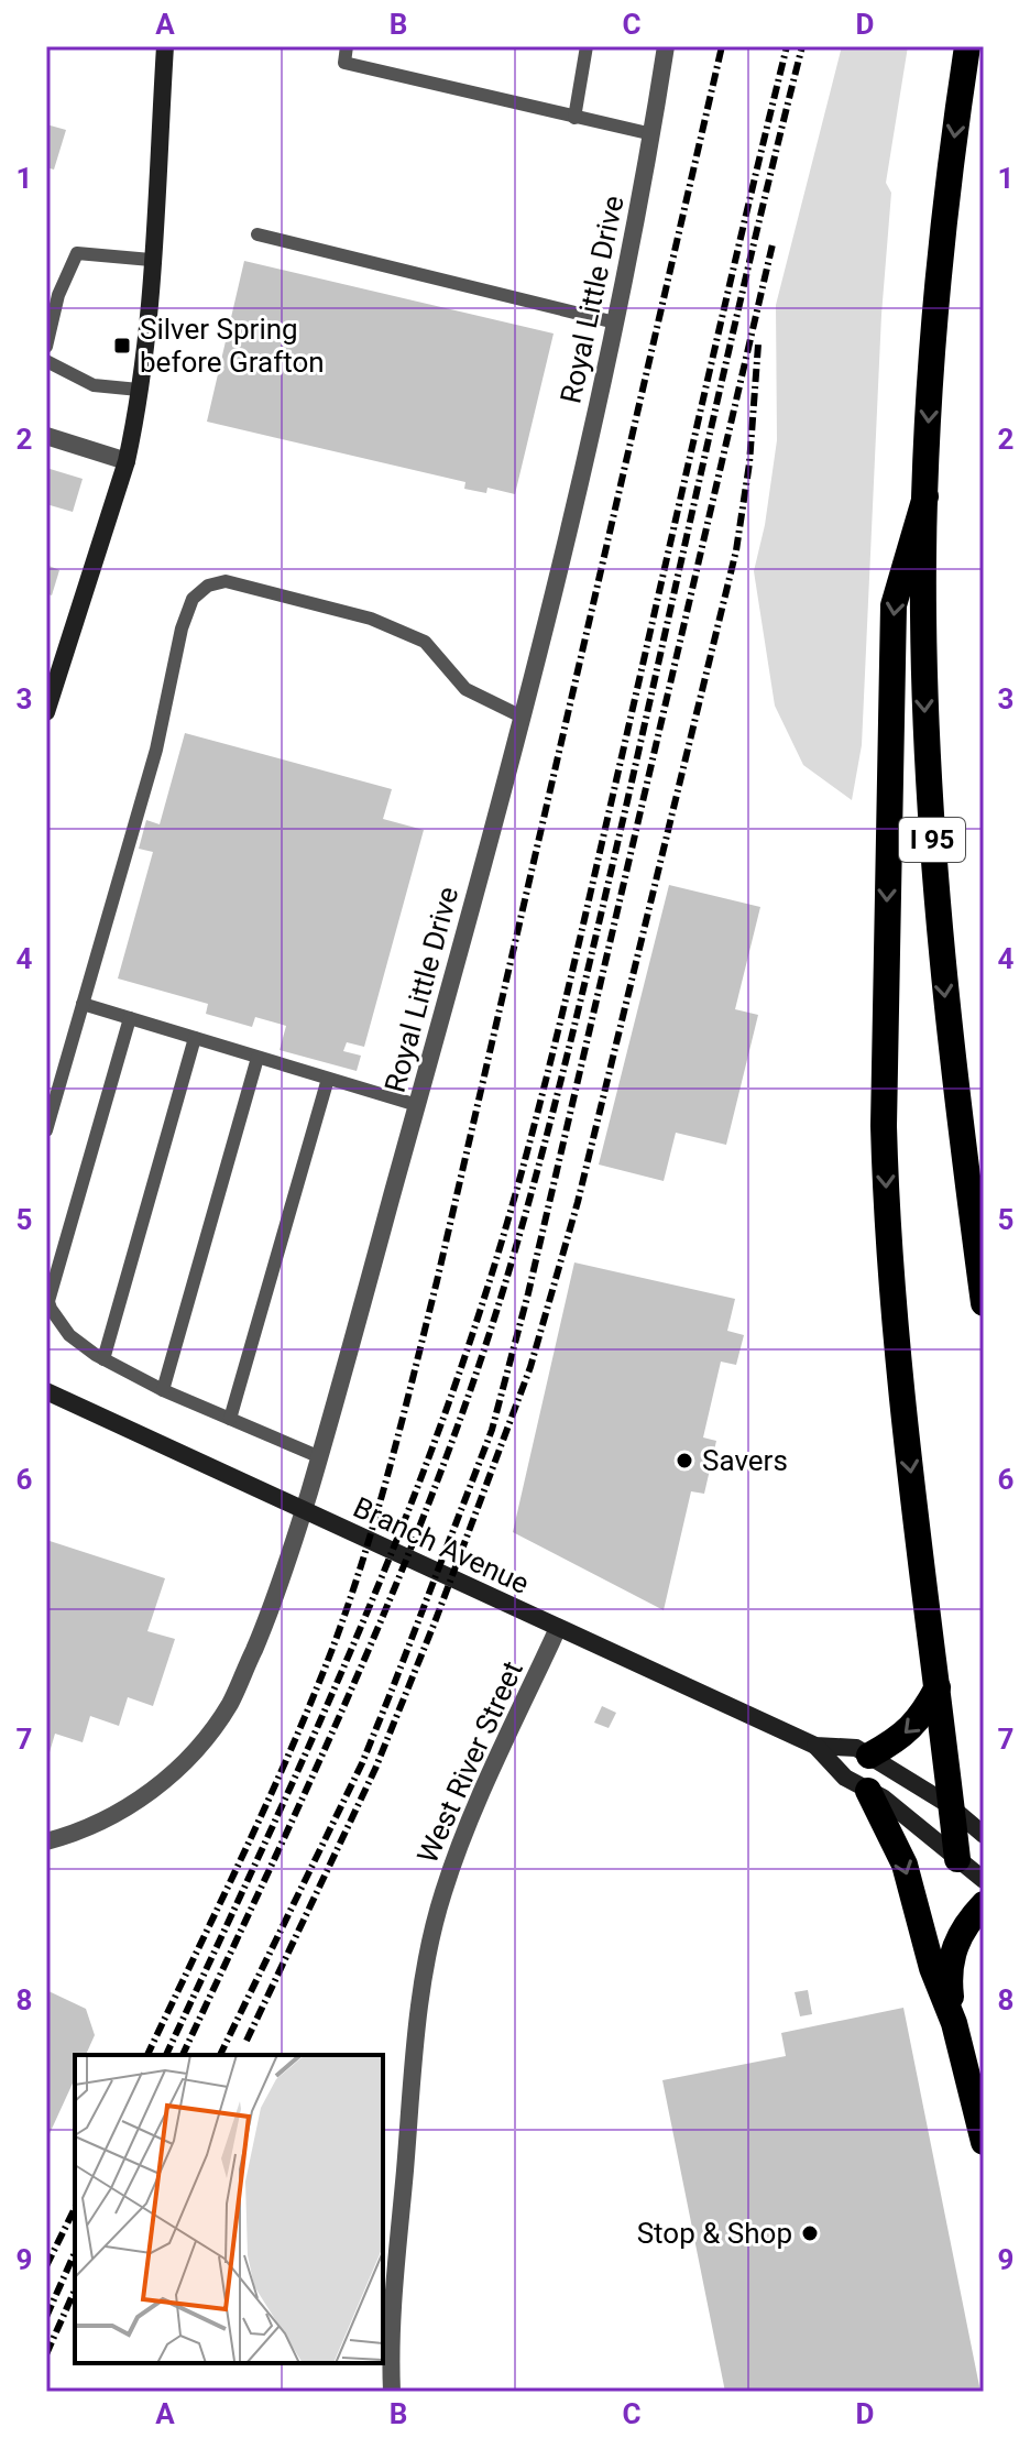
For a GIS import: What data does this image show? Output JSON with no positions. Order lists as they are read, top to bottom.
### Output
{
  "streets": {
    "highway": ["I 95"],
    "main road": ["Branch Avenue"],
    "street": ["Royal Little Drive", "West River Street"]
  },
  "crossings": [
    ["Branch Avenue", "West River Street"]
  ],
  "places": {
    "transit": ["Silver Spring before Grafton"],
    "other": ["Savers", "Stop & Shop"]
  },
  "grid": {
    "columns": [
      "A",
      "B",
      "C",
      "D"
    ],
    "rows": [
      "1",
      "2",
      "3",
      "4",
      "5",
      "6",
      "7",
      "8",
      "9"
    ]
  }
}
